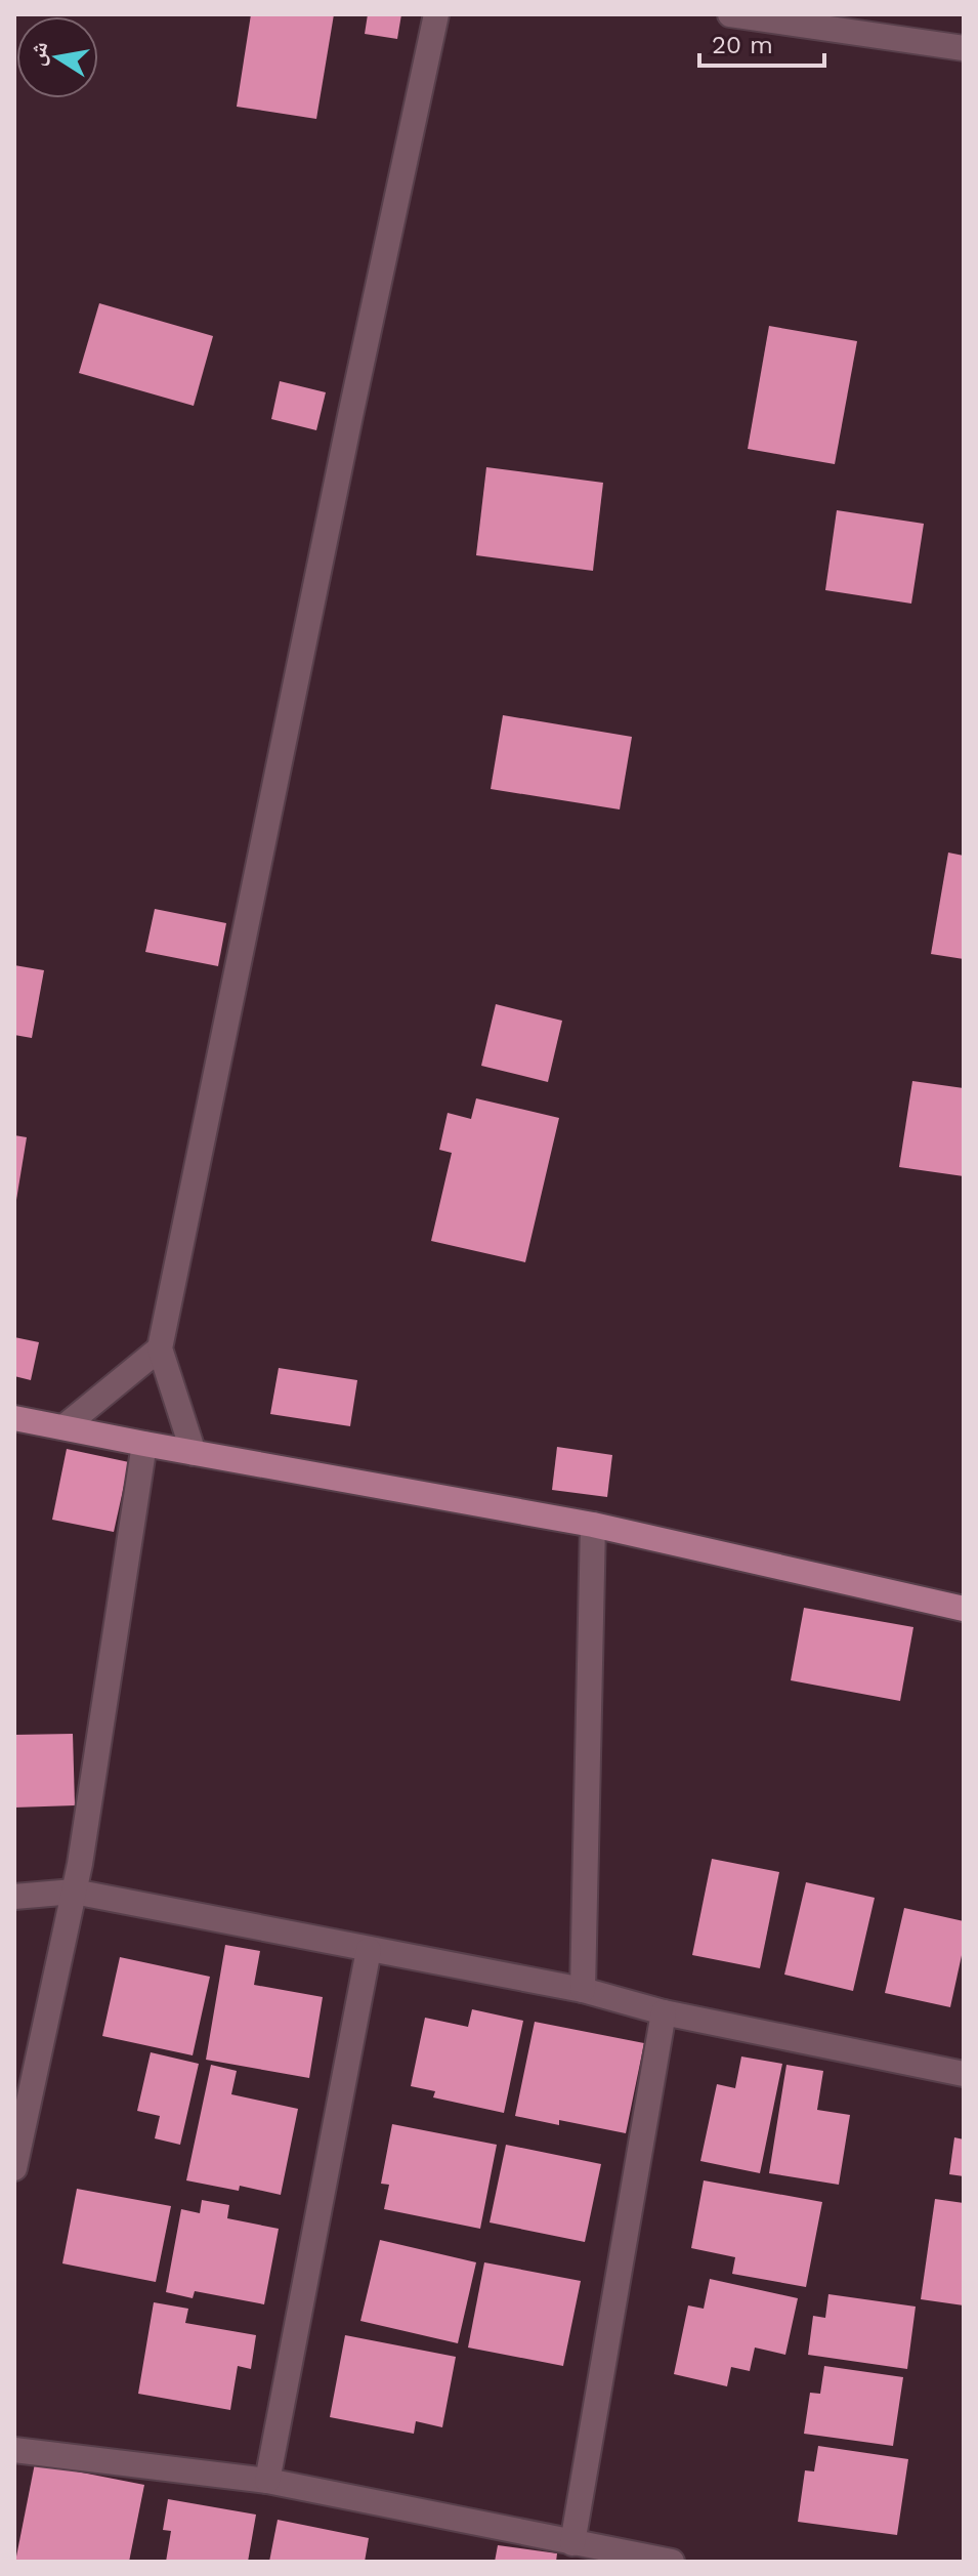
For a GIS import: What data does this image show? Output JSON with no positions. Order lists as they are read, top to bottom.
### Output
{
  "scale_bar": "20 m",
  "north": "left"
}
